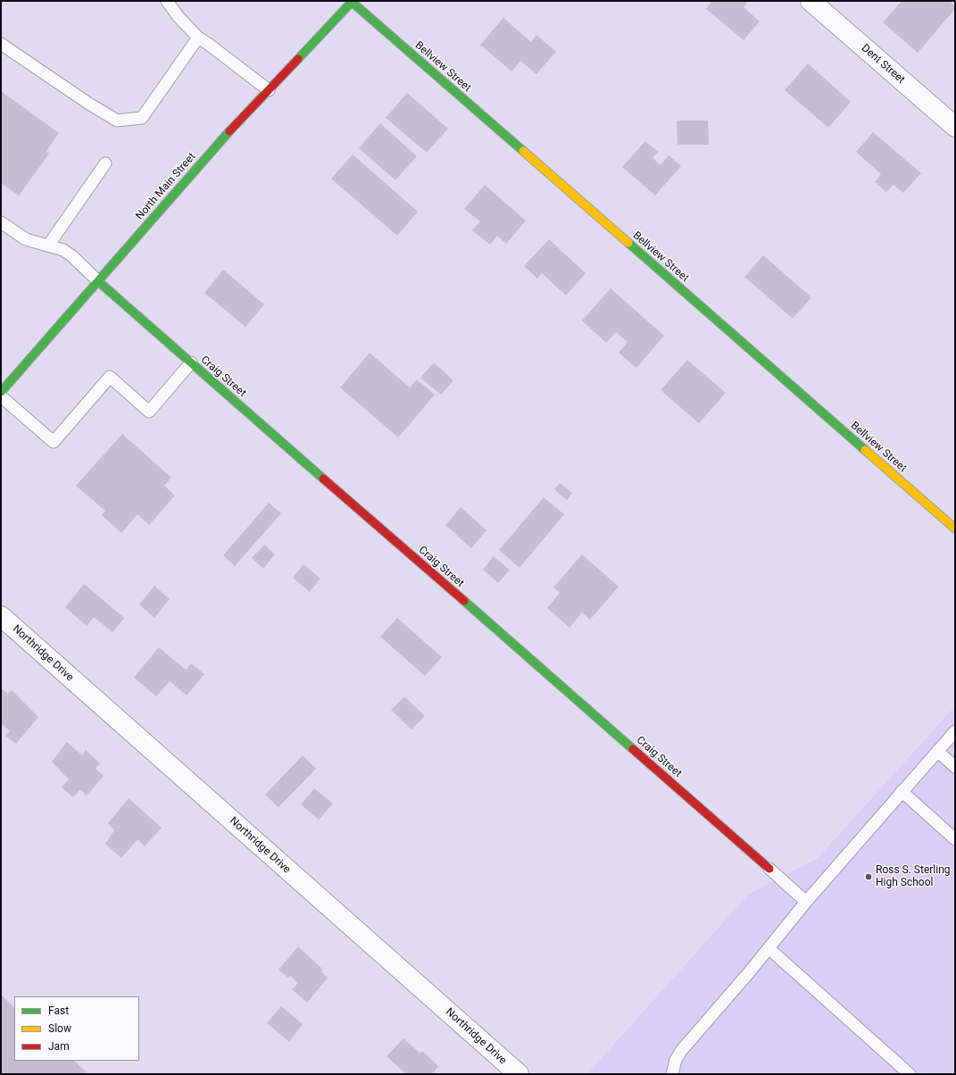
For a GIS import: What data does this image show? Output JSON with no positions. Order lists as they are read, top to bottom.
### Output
{
  "streets": {
    "street": [
      "Dent Street",
      "Bellview Street",
      "North Main Street",
      "Craig Street",
      "Northridge Drive"
    ]
  },
  "crossings": [
    ["Bellview Street", "North Main Street"],
    ["North Main Street", "Craig Street"]
  ],
  "places": ["Ross S. Sterling High School"],
  "legend": ["Fast", "Slow", "Jam"]
}
